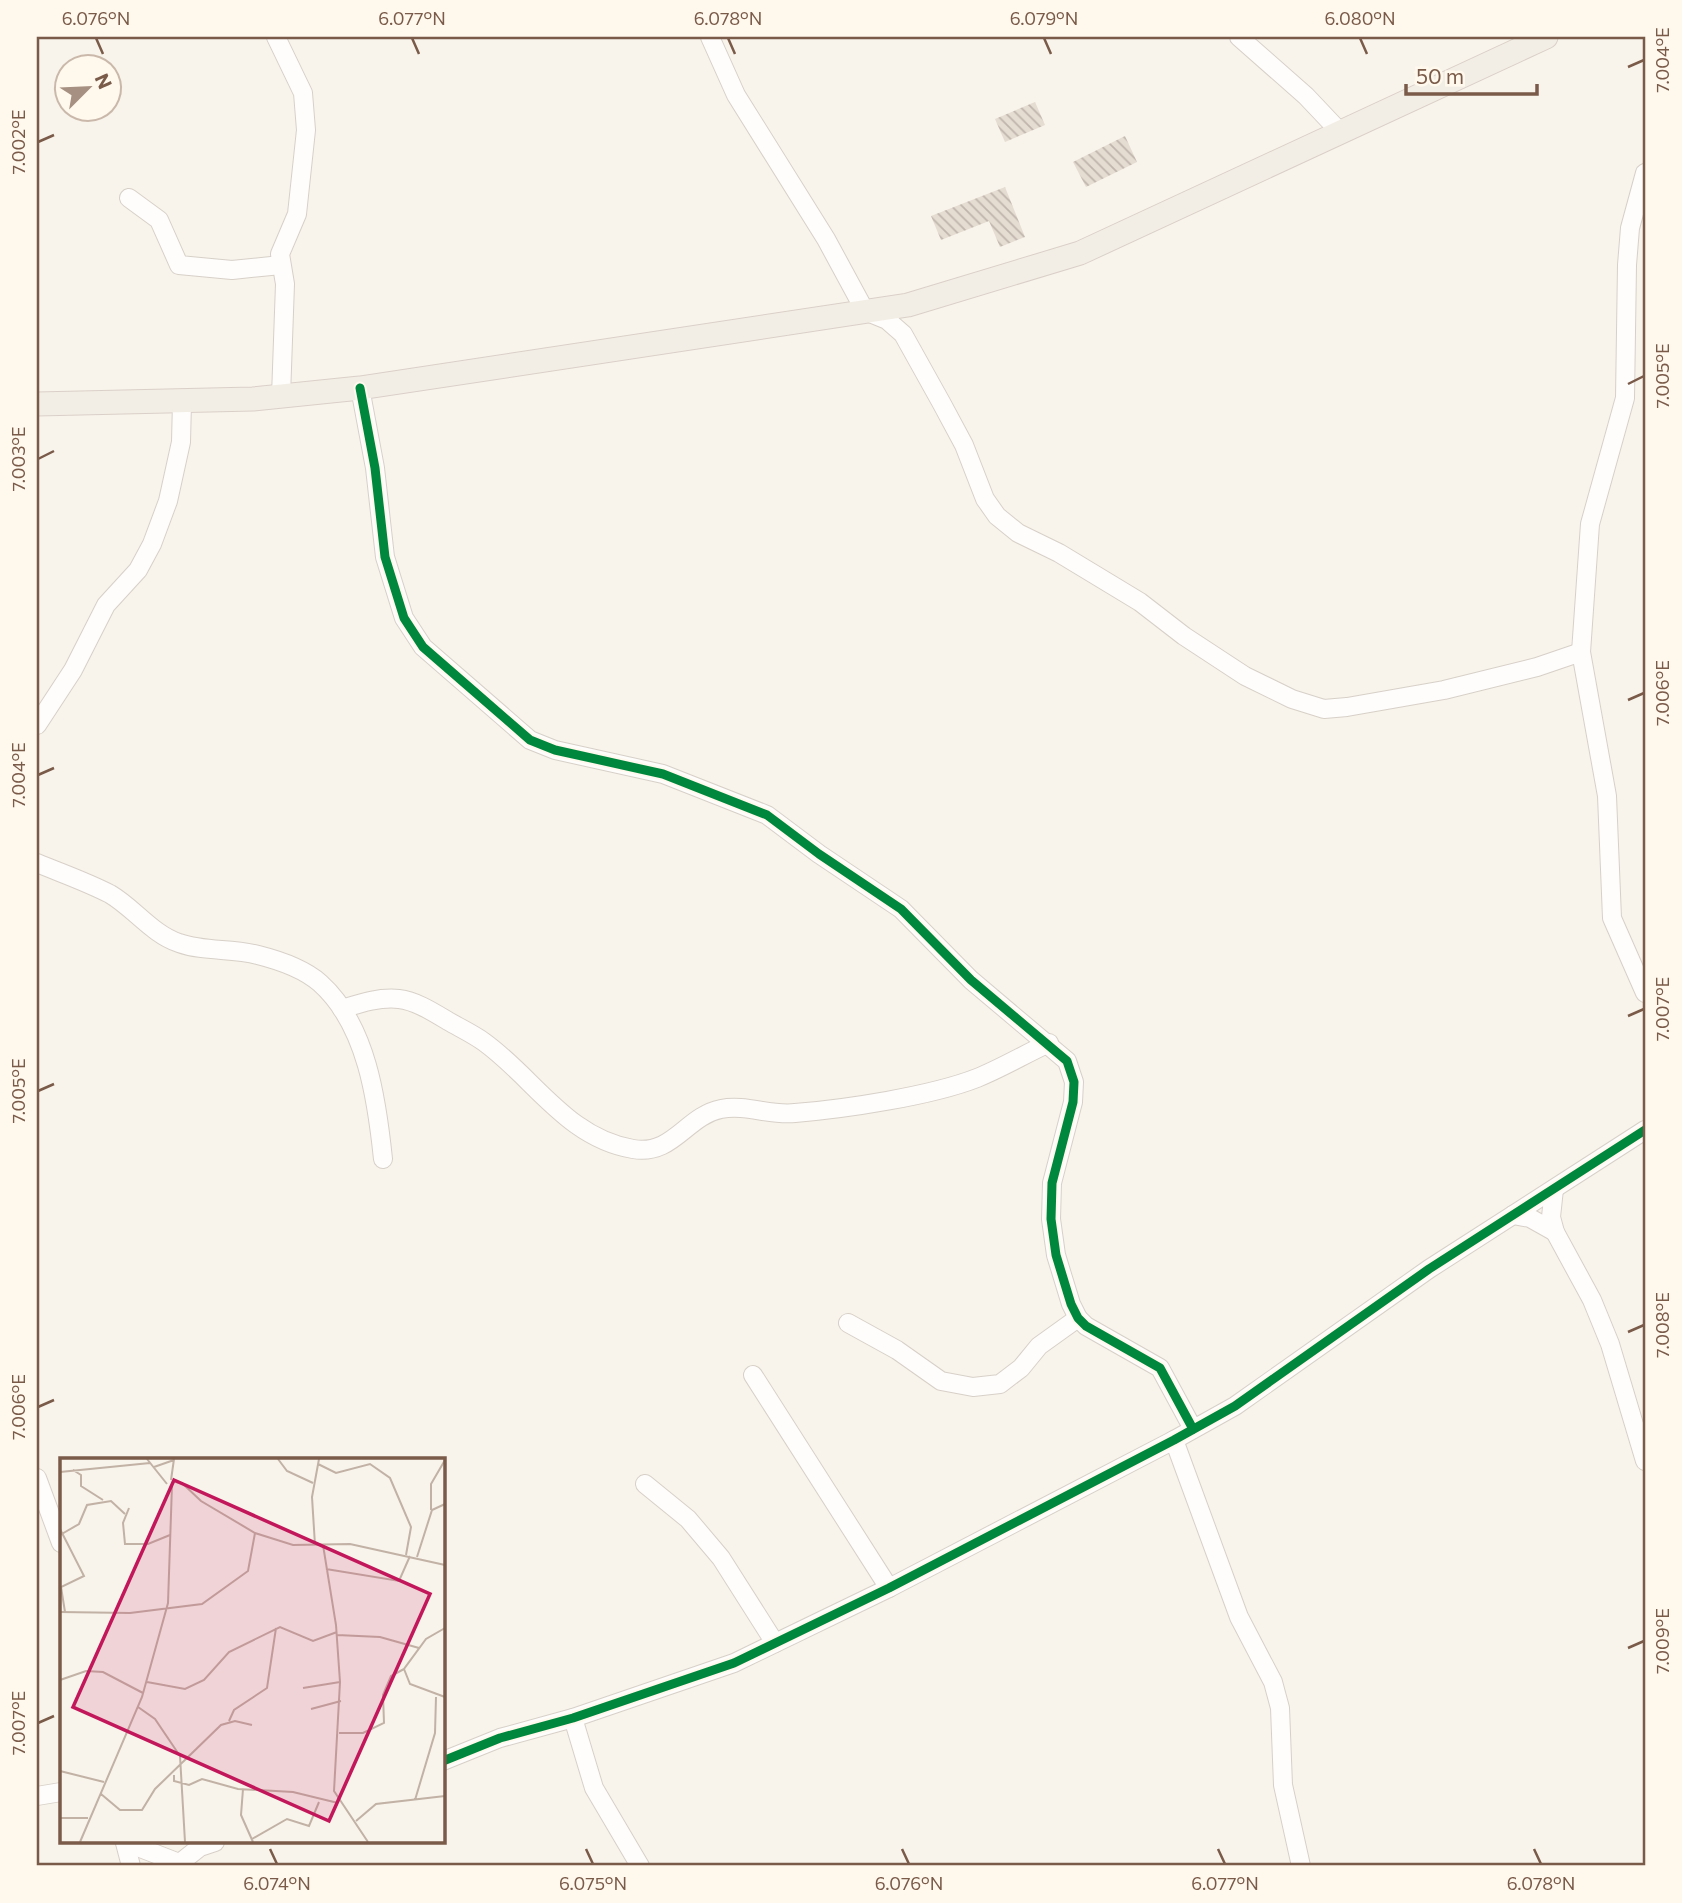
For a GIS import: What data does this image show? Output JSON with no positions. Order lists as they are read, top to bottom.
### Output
{
  "scale_bar": "50 m",
  "north": "top right",
  "coordinates": [
    "6.076°N",
    "6.077°N",
    "6.078°N",
    "6.079°N",
    "6.080°N",
    "7.004°E",
    "7.002°E",
    "7.005°E",
    "7.003°E",
    "7.006°E",
    "7.007°E",
    "7.008°E",
    "7.009°E",
    "6.074°N",
    "6.075°N"
  ]
}
